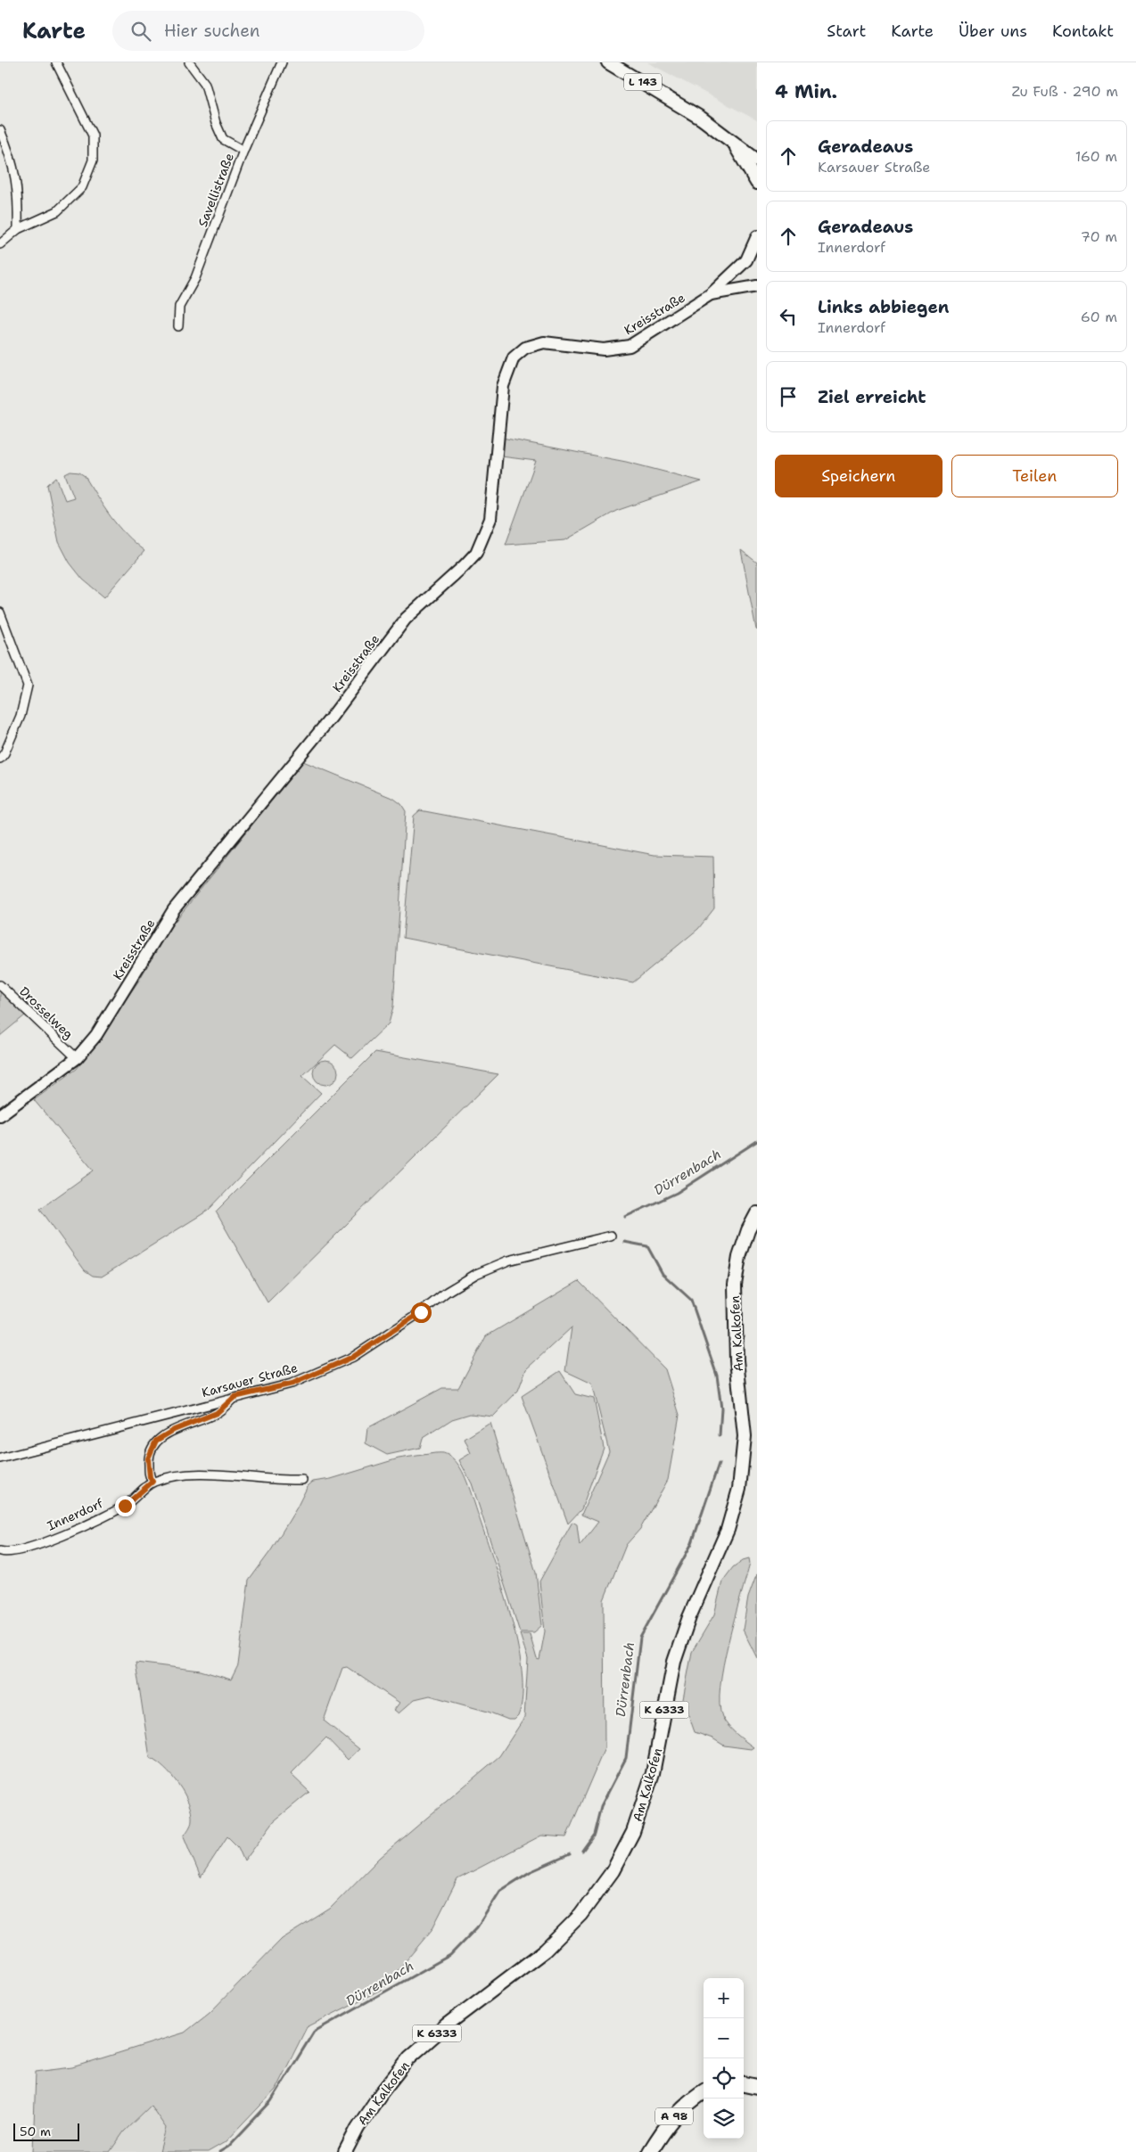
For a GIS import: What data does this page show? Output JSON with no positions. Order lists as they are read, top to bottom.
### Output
{
  "streets": {
    "highway": ["A 98"],
    "main road": ["L 143", "Am Kalkofen", "K 6333"],
    "street": [
      "Savellistraße",
      "Kreisstraße",
      "Drosselweg",
      "Karsauer Straße",
      "Innerdorf"
    ]
  },
  "crossings": [
    ["Kreisstraße", "Drosselweg"]
  ],
  "water": ["Dürrenbach"],
  "scale_bar": "50 m",
  "page": {
    "header": "Karte",
    "search": "Hier suchen",
    "nav": [
      "Start",
      "Karte",
      "Über uns",
      "Kontakt"
    ],
    "heading": ["4 Min.", "Zu Fuß · 290 m"],
    "list": [
      ["Geradeaus", "Karsauer Straße", "160 m"],
      ["Geradeaus", "Innerdorf", "70 m"],
      ["Links abbiegen", "Innerdorf", "60 m"],
      "Ziel erreicht"
    ],
    "buttons": ["Speichern", "Teilen"],
    "map_buttons": ["+", "−"],
    "scale": "50 m"
  }
}
